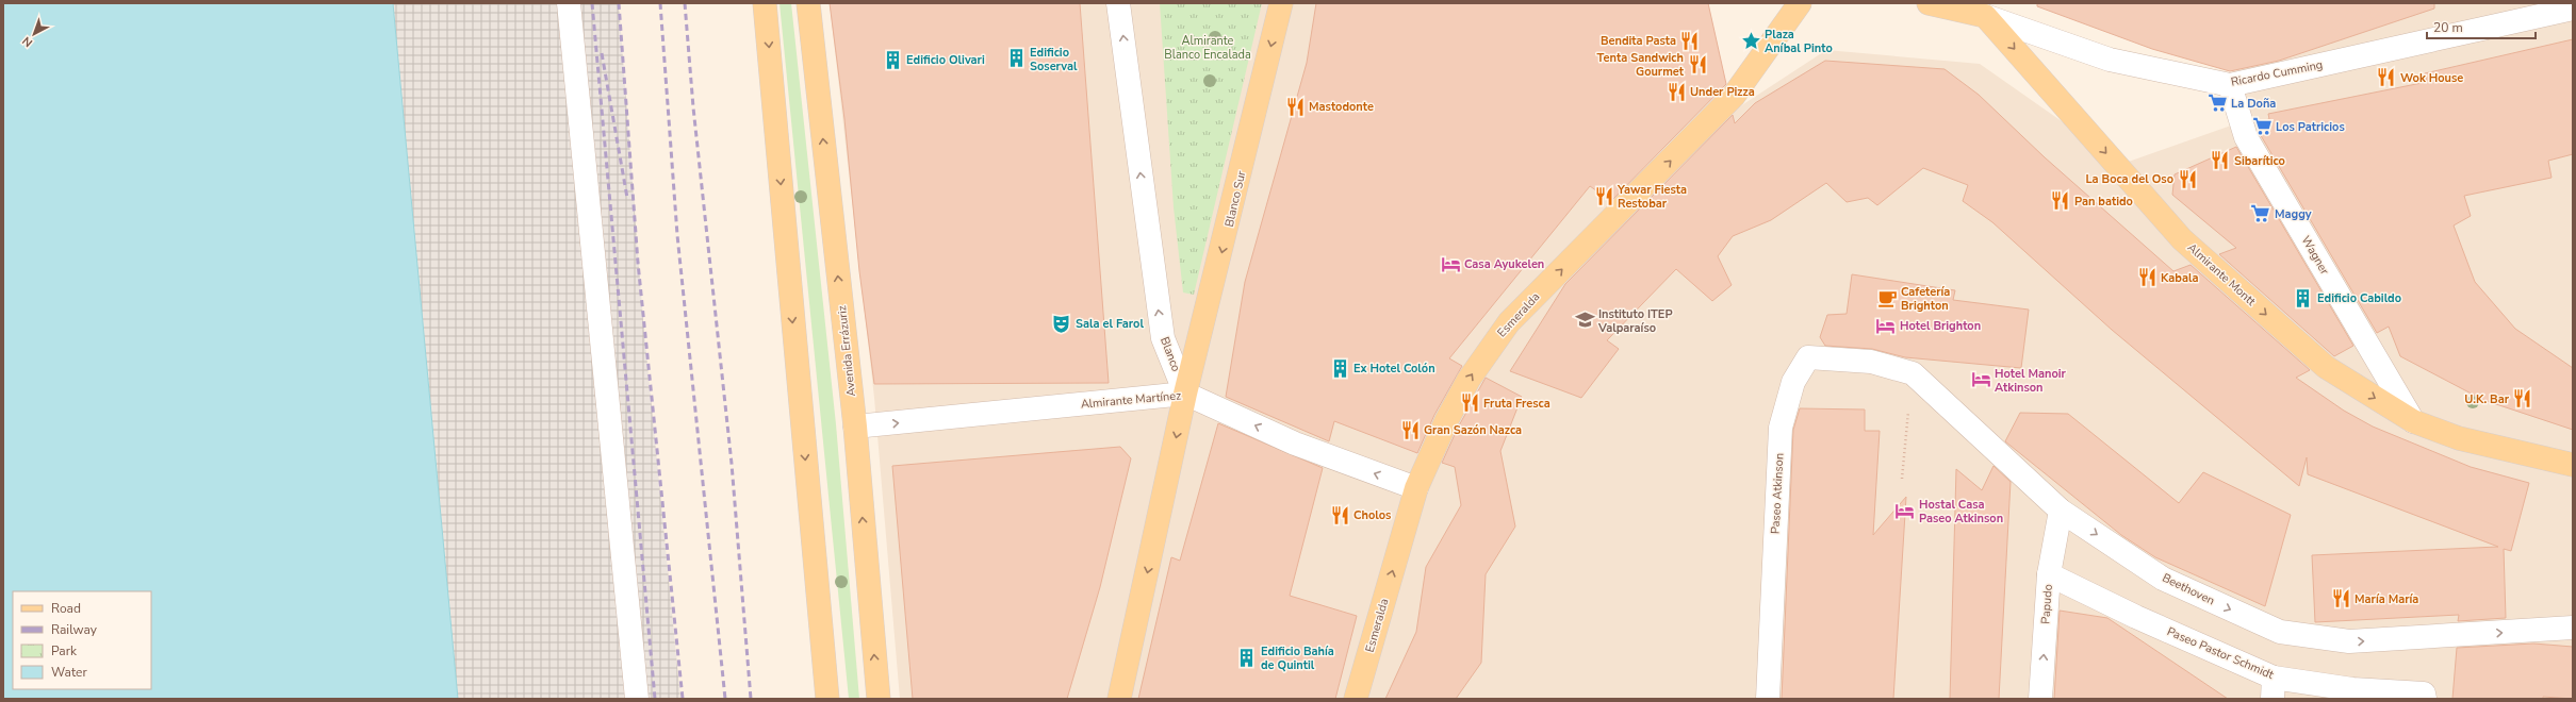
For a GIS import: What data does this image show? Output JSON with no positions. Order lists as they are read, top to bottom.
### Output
{
  "streets": {
    "main road": [
      "Blanco Sur",
      "Almirante Montt",
      "Esmeralda",
      "Avenida Errázuriz"
    ],
    "street": [
      "Ricardo Cumming",
      "Wagner",
      "Blanco",
      "Almirante Martínez",
      "Paseo Atkinson",
      "Beethoven",
      "Papudo",
      "Paseo Pastor Schmidt"
    ]
  },
  "crossings": [
    ["Ricardo Cumming", "Wagner"],
    ["Ricardo Cumming", "Almirante Montt"],
    ["Blanco Sur", "Blanco"],
    ["Blanco Sur", "Almirante Martínez"],
    ["Wagner", "Almirante Montt"],
    ["Esmeralda", "Almirante Martínez"],
    ["Avenida Errázuriz", "Almirante Martínez"],
    ["Blanco", "Almirante Martínez"],
    ["Paseo Atkinson", "Beethoven"],
    ["Beethoven", "Papudo"],
    ["Papudo", "Paseo Pastor Schmidt"]
  ],
  "one_way": [
    "Blanco Sur",
    "Almirante Montt",
    "Esmeralda",
    "Blanco",
    "Beethoven",
    "Papudo"
  ],
  "parks": ["Almirante Blanco Encalada"],
  "places": {
    "restaurant": [
      "Bendita Pasta",
      "Tenta Sandwich Gourmet",
      "Wok House",
      "Under Pizza",
      "Mastodonte",
      "Sibarítico",
      "La Boca del Oso",
      "Yawar Fiesta Restobar",
      "Pan batido",
      "Kabala",
      "U.K. Bar",
      "Fruta Fresca",
      "Gran Sazón Nazca",
      "Cholos",
      "María María"
    ],
    "place": ["Plaza Aníbal Pinto"],
    "building": [
      "Edificio Soserval",
      "Edificio Olivari",
      "Edificio Cabildo",
      "Ex Hotel Colón",
      "Edificio Bahía de Quintil"
    ],
    "supermarket": ["La Doña", "Los Patricios", "Maggy"],
    "hotel": [
      "Casa Ayukelen",
      "Hotel Brighton",
      "Hotel Manoir Atkinson",
      "Hostal Casa Paseo Atkinson"
    ],
    "cafe": ["Cafetería Brighton"],
    "school or university": ["Instituto ITEP Valparaíso"],
    "theatre": ["Sala el Farol"]
  },
  "legend": [
    "Road",
    "Railway",
    "Park",
    "Water"
  ],
  "scale_bar": "20 m",
  "north": "bottom left"
}
